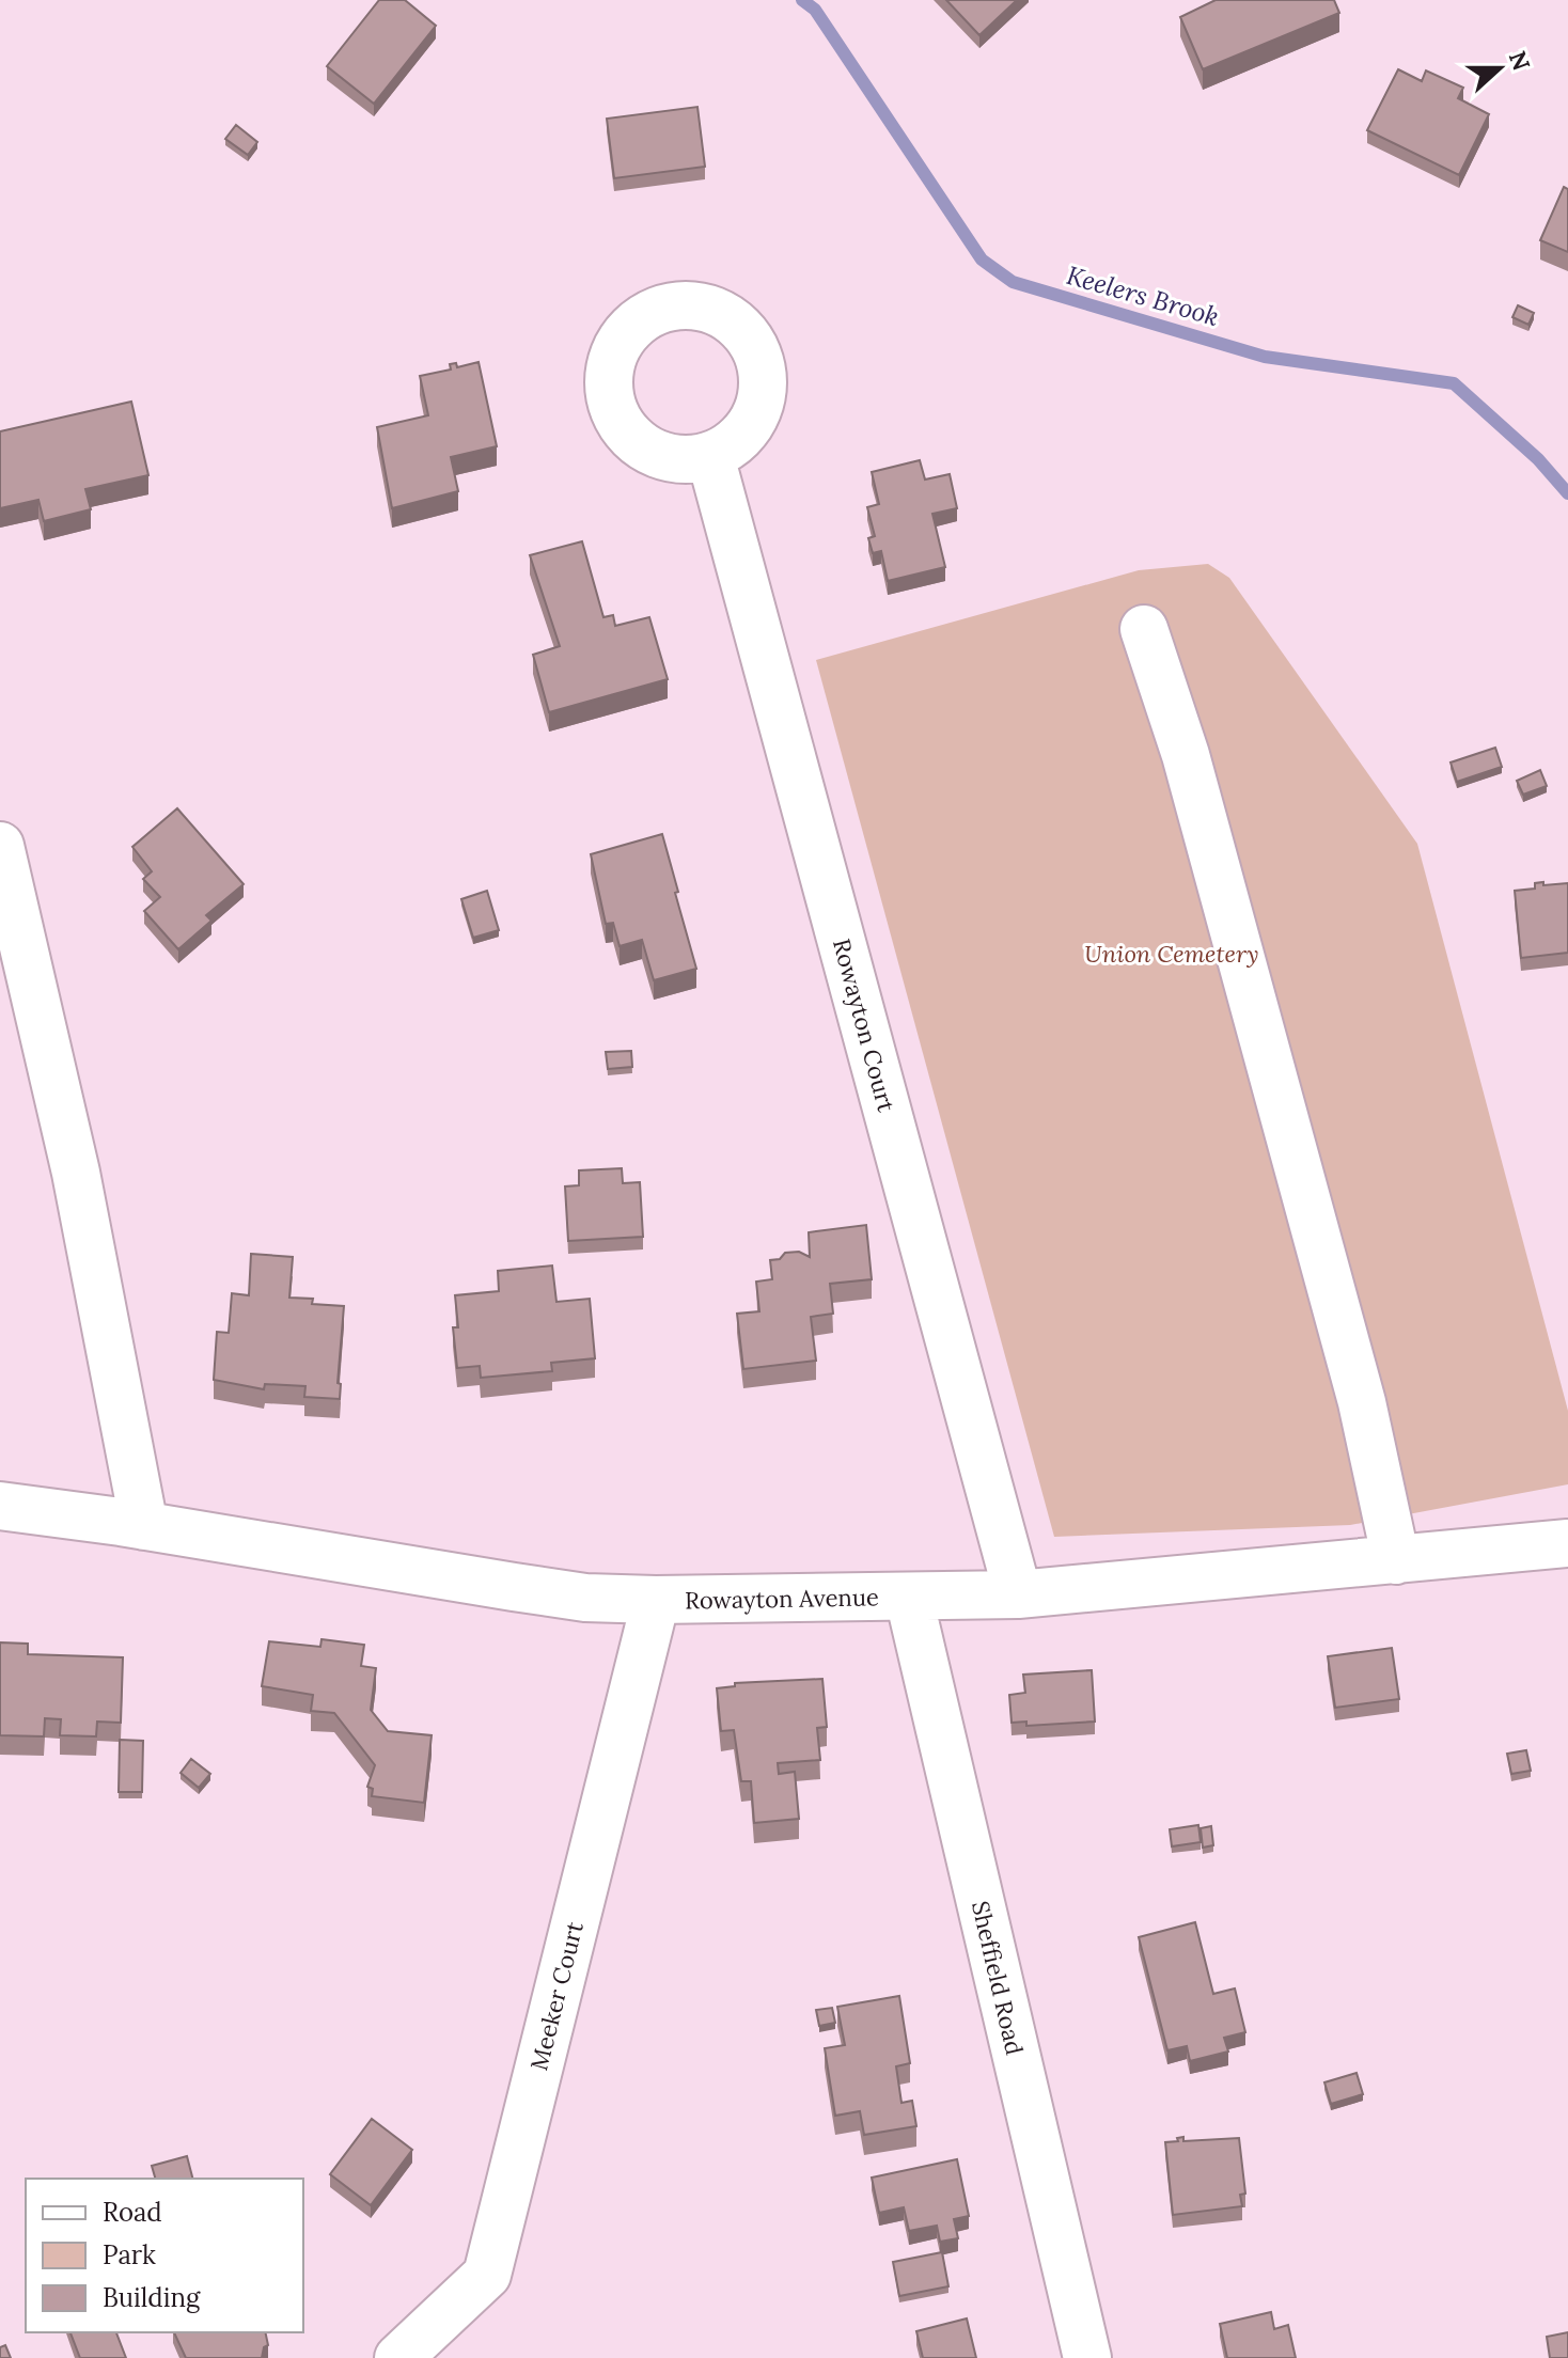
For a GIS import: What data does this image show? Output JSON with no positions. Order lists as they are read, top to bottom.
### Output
{
  "streets": {
    "street": [
      "Rowayton Court",
      "Rowayton Avenue",
      "Sheffield Road",
      "Meeker Court"
    ]
  },
  "crossings": [
    ["Rowayton Court", "Rowayton Avenue"],
    ["Rowayton Avenue", "Sheffield Road"],
    ["Rowayton Avenue", "Meeker Court"]
  ],
  "water": ["Keelers Brook"],
  "parks": ["Union Cemetery"],
  "legend": ["Road", "Park", "Building"],
  "north": "right"
}
